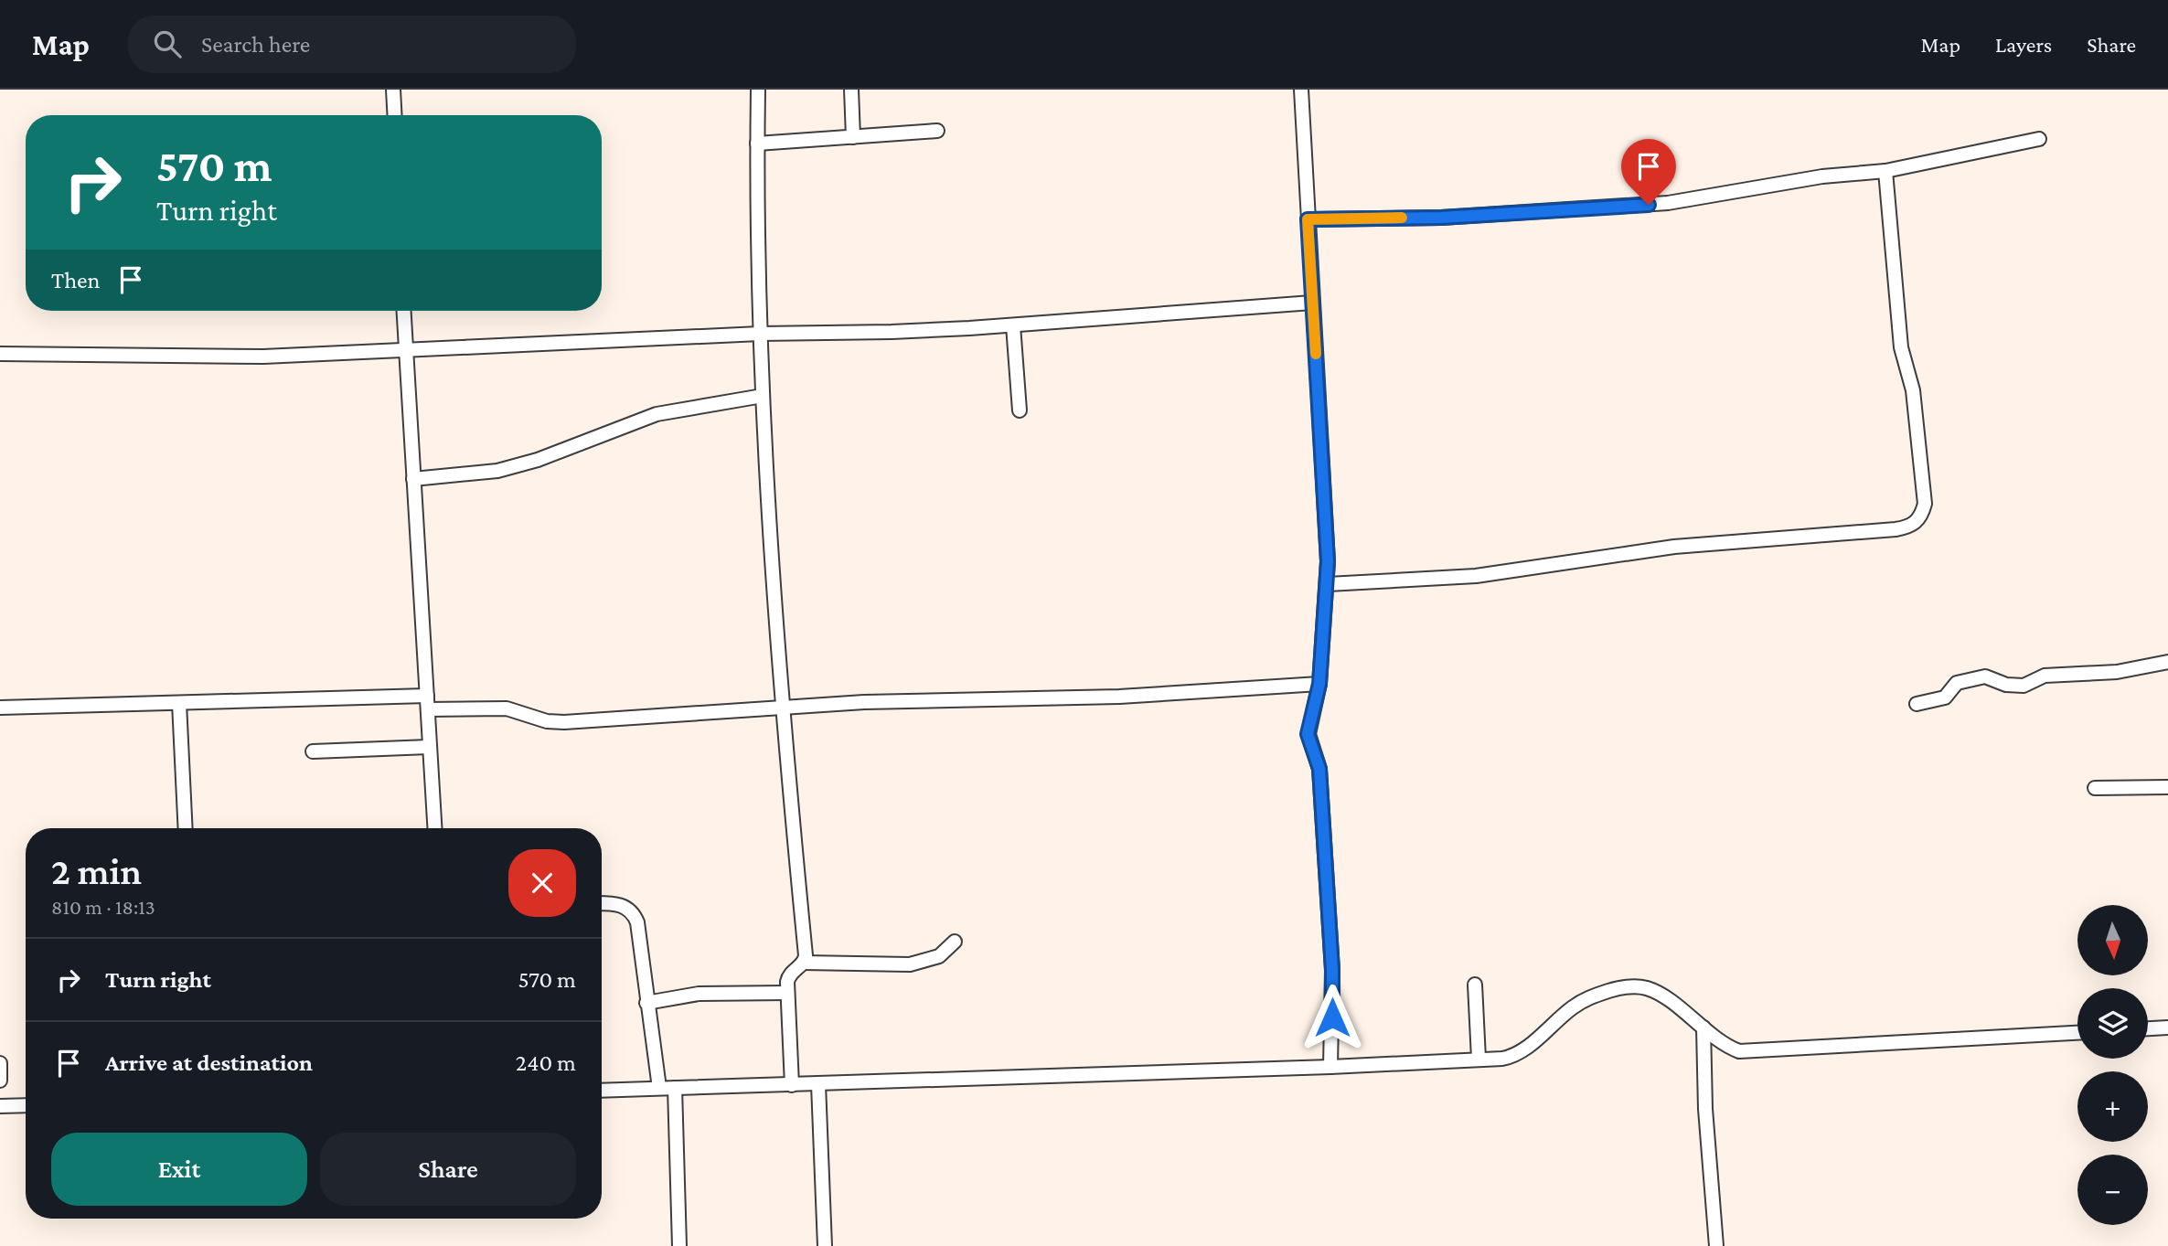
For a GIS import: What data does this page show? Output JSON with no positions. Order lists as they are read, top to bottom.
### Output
{
  "north": "bottom",
  "page": {
    "header": "Map",
    "search": "Search here",
    "nav": ["Map", "Layers", "Share"],
    "turn": ["570 m", "Turn right"],
    "then": "Then",
    "heading": ["2 min", "810 m · 18:13"],
    "map_buttons": ["+", "−"],
    "list": [
      {
        "name": "Turn right",
        "value": "570 m"
      },
      {
        "name": "Arrive at destination",
        "value": "240 m"
      }
    ],
    "buttons": ["Exit", "Share"]
  }
}
